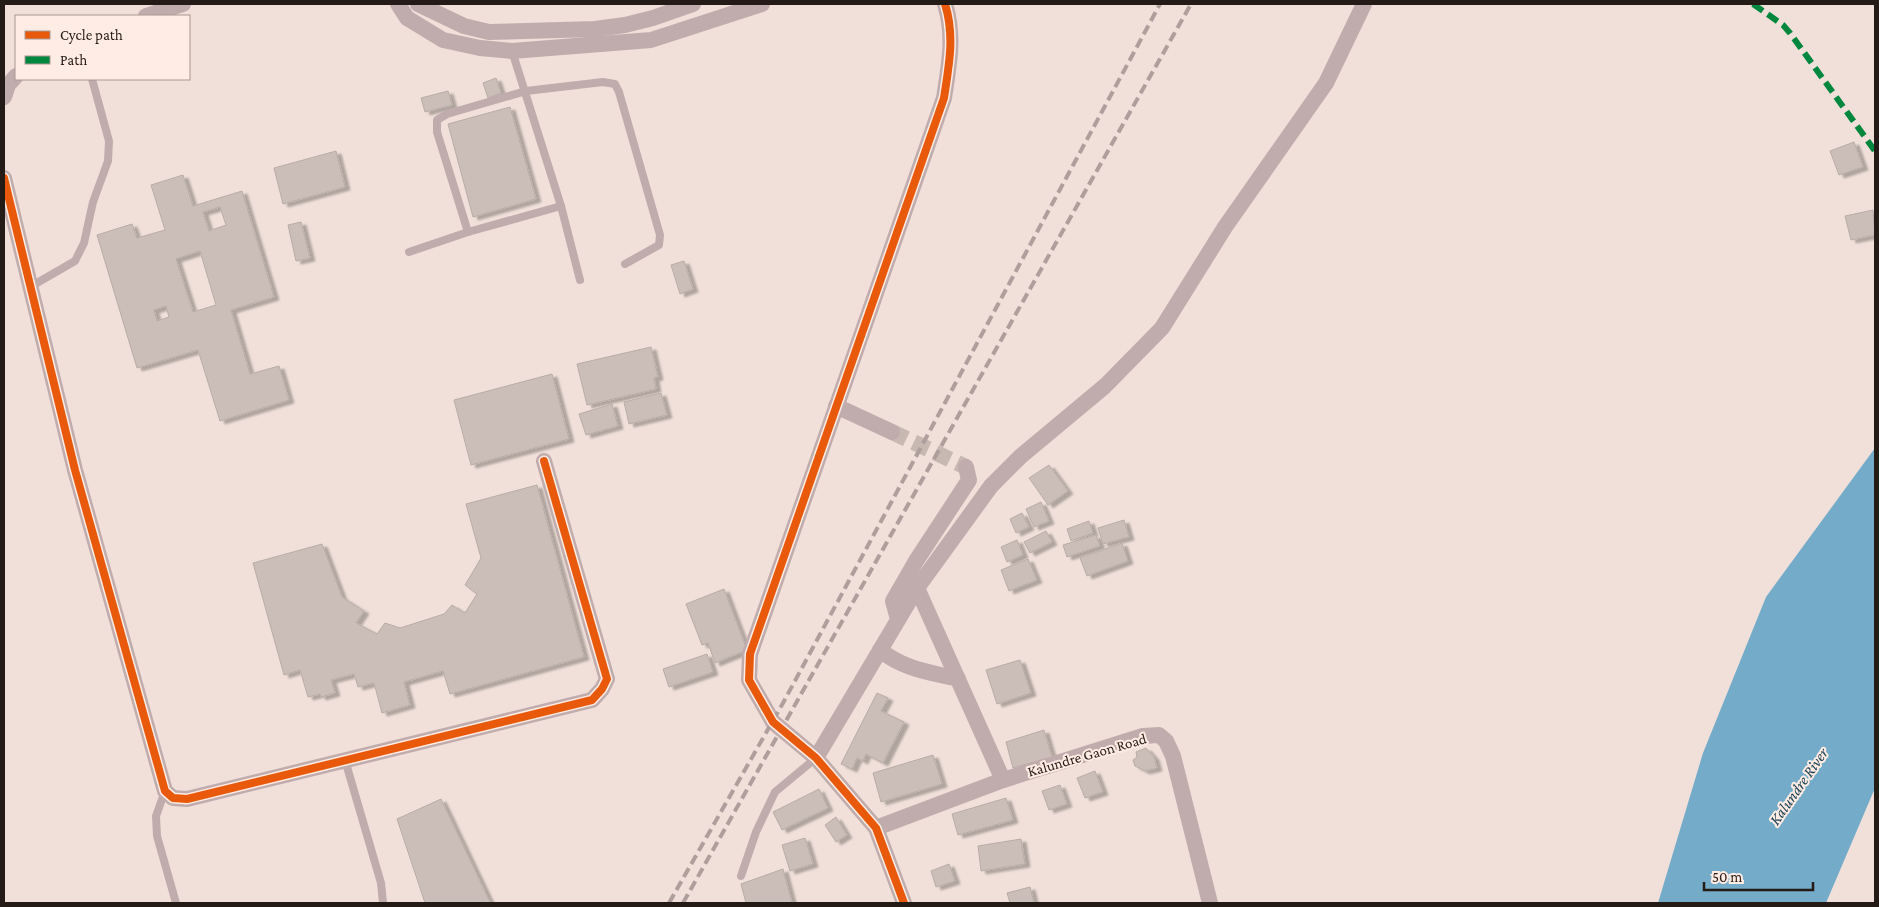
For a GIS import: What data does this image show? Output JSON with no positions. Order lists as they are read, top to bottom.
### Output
{
  "streets": {
    "street": ["Kalundre Gaon Road"]
  },
  "water": ["Kalundre River"],
  "legend": ["Cycle path", "Path"],
  "scale_bar": "50 m"
}
